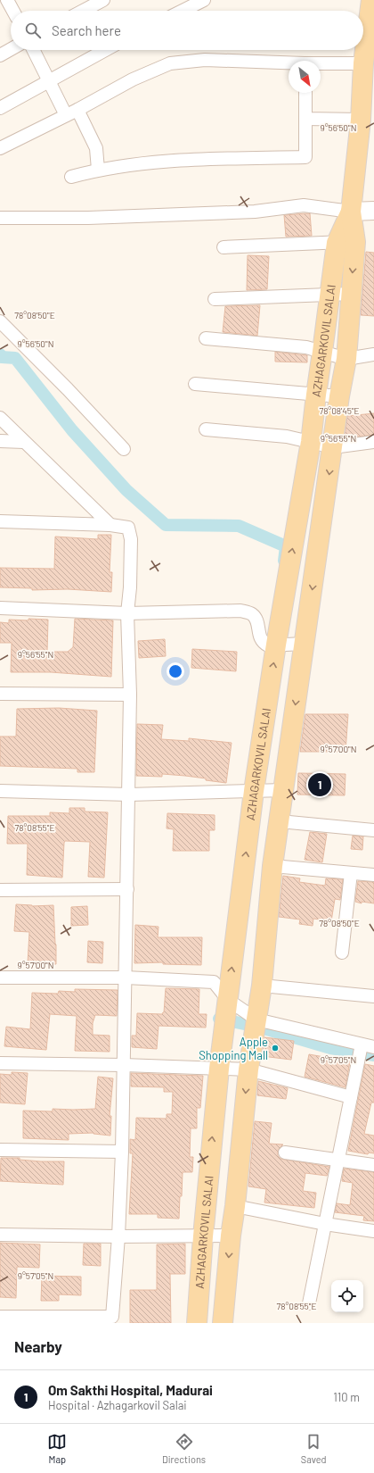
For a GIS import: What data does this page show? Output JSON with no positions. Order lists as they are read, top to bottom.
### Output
{
  "streets": {
    "main road": ["AZHAGARKOVIL SALAI"]
  },
  "places": ["Apple Shopping Mall"],
  "north": "bottom right",
  "page": {
    "search": "Search here",
    "pins": "1",
    "heading": "Nearby",
    "list": [
      {
        "mark": "1",
        "name": "Om Sakthi Hospital, Madurai",
        "note": "Hospital · Azhagarkovil Salai",
        "value": "110 m"
      }
    ],
    "nav": ["Map", "Directions", "Saved"]
  },
  "coordinates": [
    "9°56'50\"N",
    "78°08'50\"E",
    "78°08'45\"E",
    "9°56'55\"N",
    "9°57'00\"N",
    "78°08'55\"E",
    "9°57'05\"N"
  ]
}
